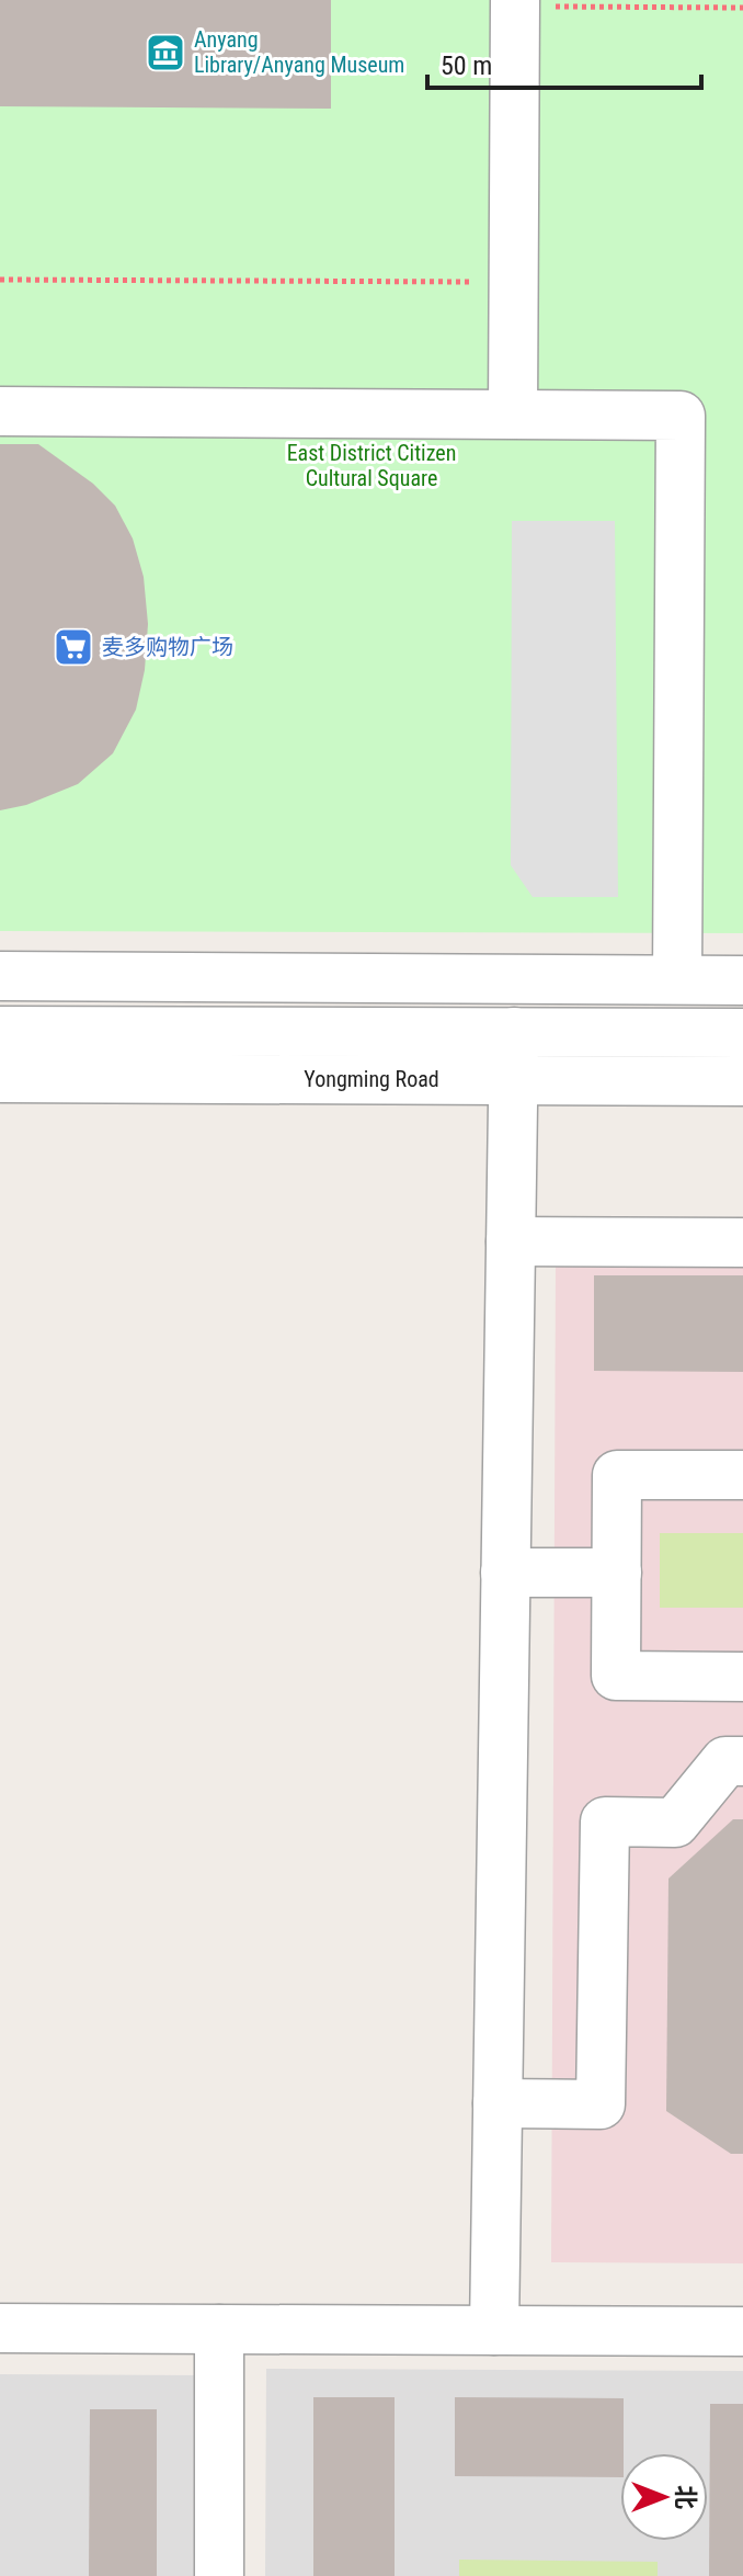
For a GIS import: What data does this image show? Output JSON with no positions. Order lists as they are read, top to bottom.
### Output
{
  "streets": {
    "street": ["Yongming Road"]
  },
  "parks": ["East District Citizen Cultural Square"],
  "places": {
    "museum": ["Anyang Library/Anyang Museum"],
    "supermarket": ["麦多购物广场"]
  },
  "scale_bar": "50 m",
  "north": "right"
}
